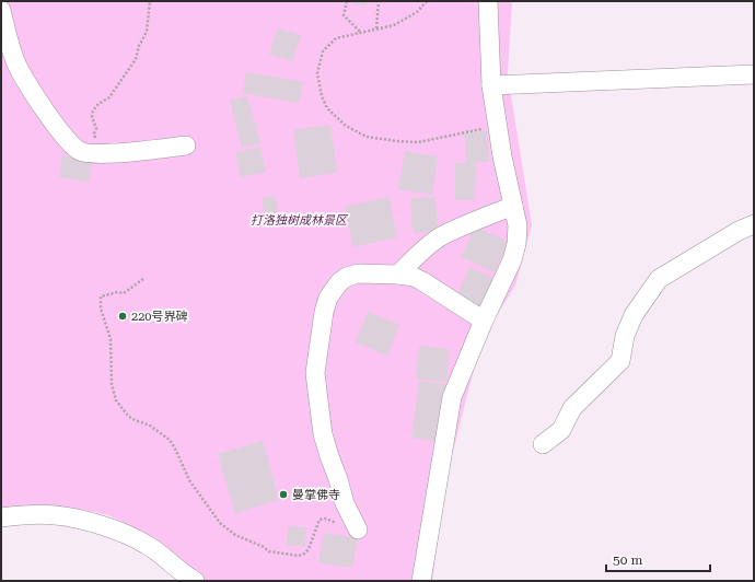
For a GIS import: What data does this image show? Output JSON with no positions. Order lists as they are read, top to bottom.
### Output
{
  "parks": ["打洛独树成林景区"],
  "places": ["220号界碑", "曼掌佛寺"],
  "scale_bar": "50 m"
}
